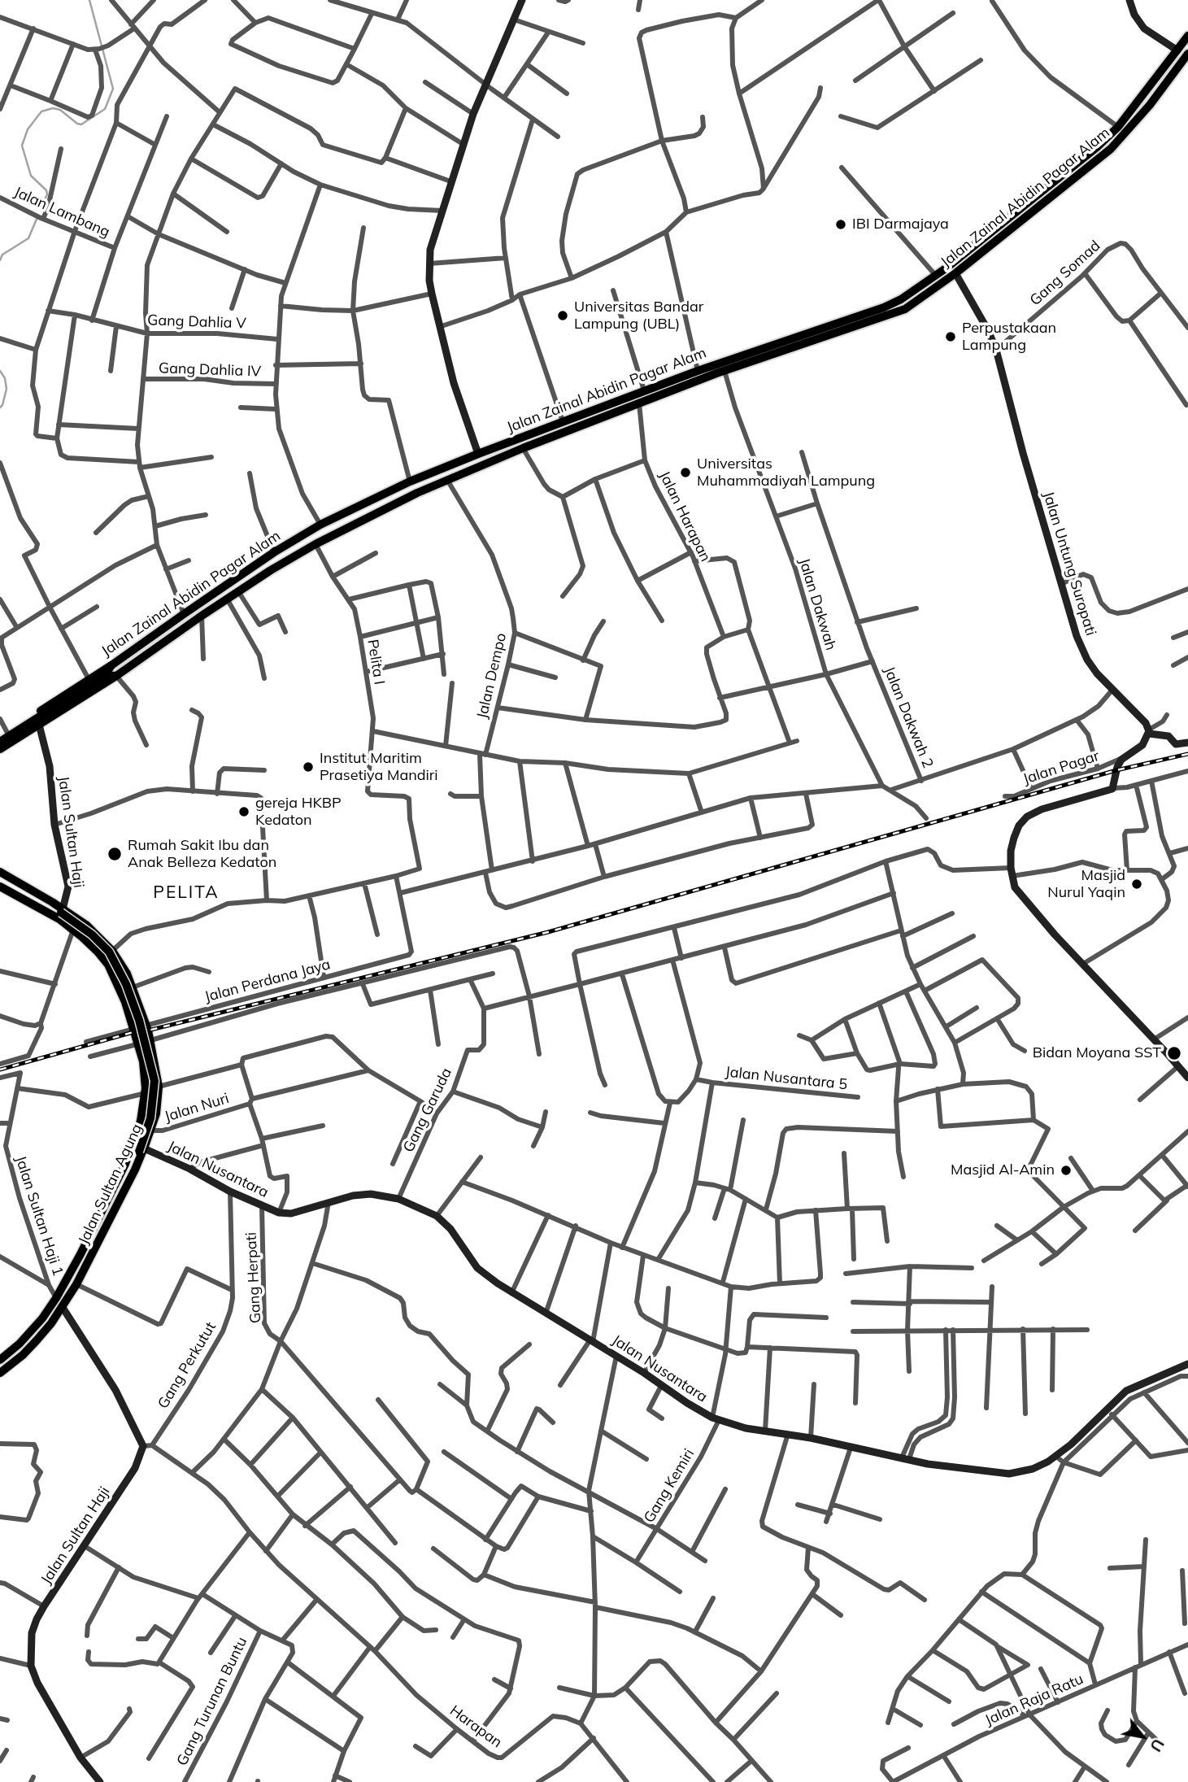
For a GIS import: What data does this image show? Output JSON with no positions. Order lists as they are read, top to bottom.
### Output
{
  "streets": {
    "highway": ["Jalan Zainal Abidin Pagar Alam"],
    "main road": ["Jalan Sultan Agung"],
    "street": [
      "Jalan Lambang",
      "Gang Somad",
      "Gang Dahlia V",
      "Gang Dahlia IV",
      "Jalan Harapan",
      "Jalan Untung Suropati",
      "Jalan Dakwah",
      "Pelita I",
      "Jalan Dempo",
      "Jalan Dakwah 2",
      "Jalan Pagar",
      "Jalan Sultan Haji",
      "Jalan Perdana Jaya",
      "Jalan Nusantara 5",
      "Jalan Nuri",
      "Gang Garuda",
      "Jalan Nusantara",
      "Jalan Sultan Haji 1",
      "Gang Herpati",
      "Gang Perkutut",
      "Gang Kemiri",
      "Jalan Raja Ratu",
      "Gang Turunan Buntu",
      "Harapan"
    ]
  },
  "crossings": [
    ["Jalan Zainal Abidin Pagar Alam", "Jalan Harapan"],
    ["Jalan Zainal Abidin Pagar Alam", "Jalan Untung Suropati"],
    ["Jalan Zainal Abidin Pagar Alam", "Jalan Dakwah"],
    ["Jalan Zainal Abidin Pagar Alam", "Pelita I"],
    ["Jalan Zainal Abidin Pagar Alam", "Jalan Dempo"],
    ["Jalan Zainal Abidin Pagar Alam", "Jalan Sultan Haji"],
    ["Gang Somad", "Jalan Untung Suropati"],
    ["Jalan Untung Suropati", "Jalan Dakwah 2"],
    ["Jalan Sultan Haji", "Jalan Sultan Agung"],
    ["Jalan Perdana Jaya", "Jalan Sultan Agung"],
    ["Jalan Nuri", "Jalan Sultan Agung"],
    ["Gang Garuda", "Jalan Nusantara"],
    ["Jalan Nusantara", "Jalan Sultan Agung"],
    ["Jalan Nusantara", "Gang Herpati"],
    ["Jalan Nusantara", "Gang Perkutut"],
    ["Jalan Nusantara", "Gang Kemiri"],
    ["Jalan Sultan Agung", "Jalan Sultan Haji 1"],
    ["Gang Perkutut", "Harapan"]
  ],
  "districts": ["PELITA"],
  "places": [
    "IBI Darmajaya",
    "Universitas Bandar Lampung (UBL)",
    "Perpustakaan Lampung",
    "Universitas Muhammadiyah Lampung",
    "Institut Maritim Prasetiya Mandiri",
    "gereja HKBP Kedaton",
    "Rumah Sakit Ibu dan Anak Belleza Kedaton",
    "Masjid Nurul Yaqin",
    "Bidan Moyana SST",
    "Masjid Al-Amin"
  ],
  "north": "bottom right"
}
